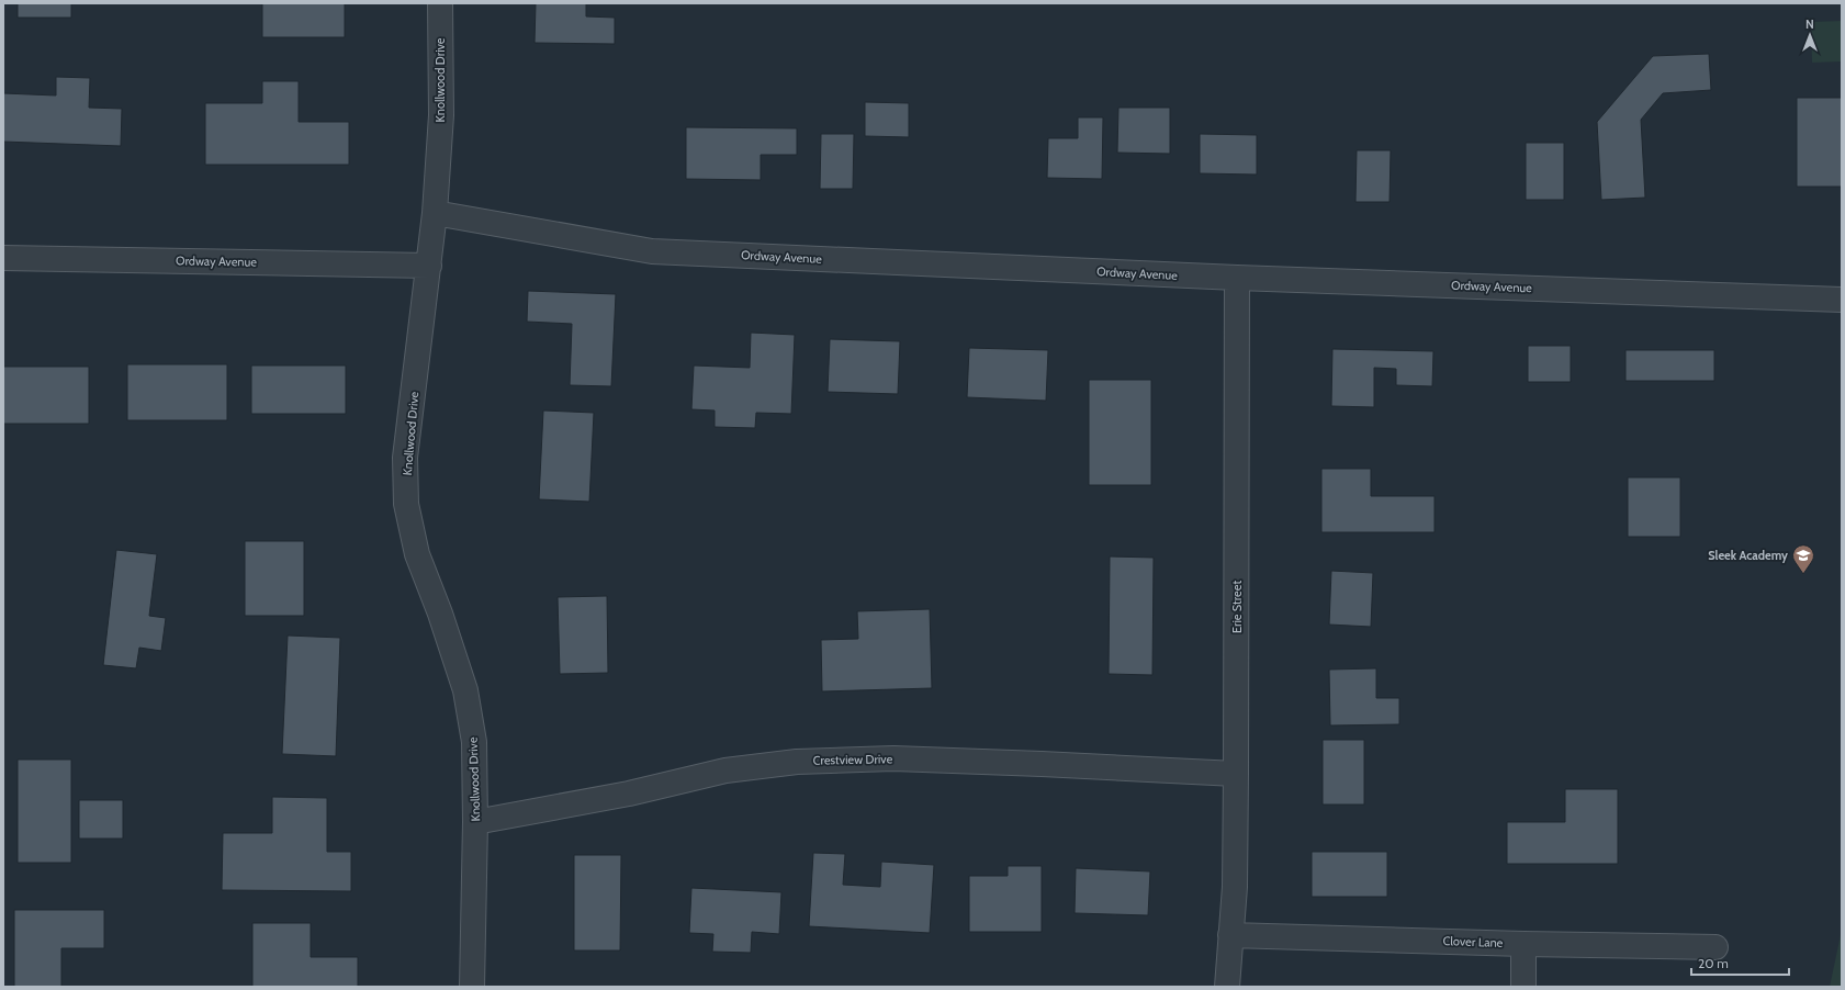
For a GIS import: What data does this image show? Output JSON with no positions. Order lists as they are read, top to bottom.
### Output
{
  "streets": {
    "street": [
      "Knollwood Drive",
      "Ordway Avenue",
      "Erie Street",
      "Crestview Drive",
      "Clover Lane"
    ]
  },
  "crossings": [
    ["Knollwood Drive", "Ordway Avenue"],
    ["Knollwood Drive", "Crestview Drive"],
    ["Ordway Avenue", "Erie Street"],
    ["Erie Street", "Crestview Drive"],
    ["Erie Street", "Clover Lane"]
  ],
  "places": {
    "school or university": ["Sleek Academy"]
  },
  "scale_bar": "20 m",
  "north": "top"
}
